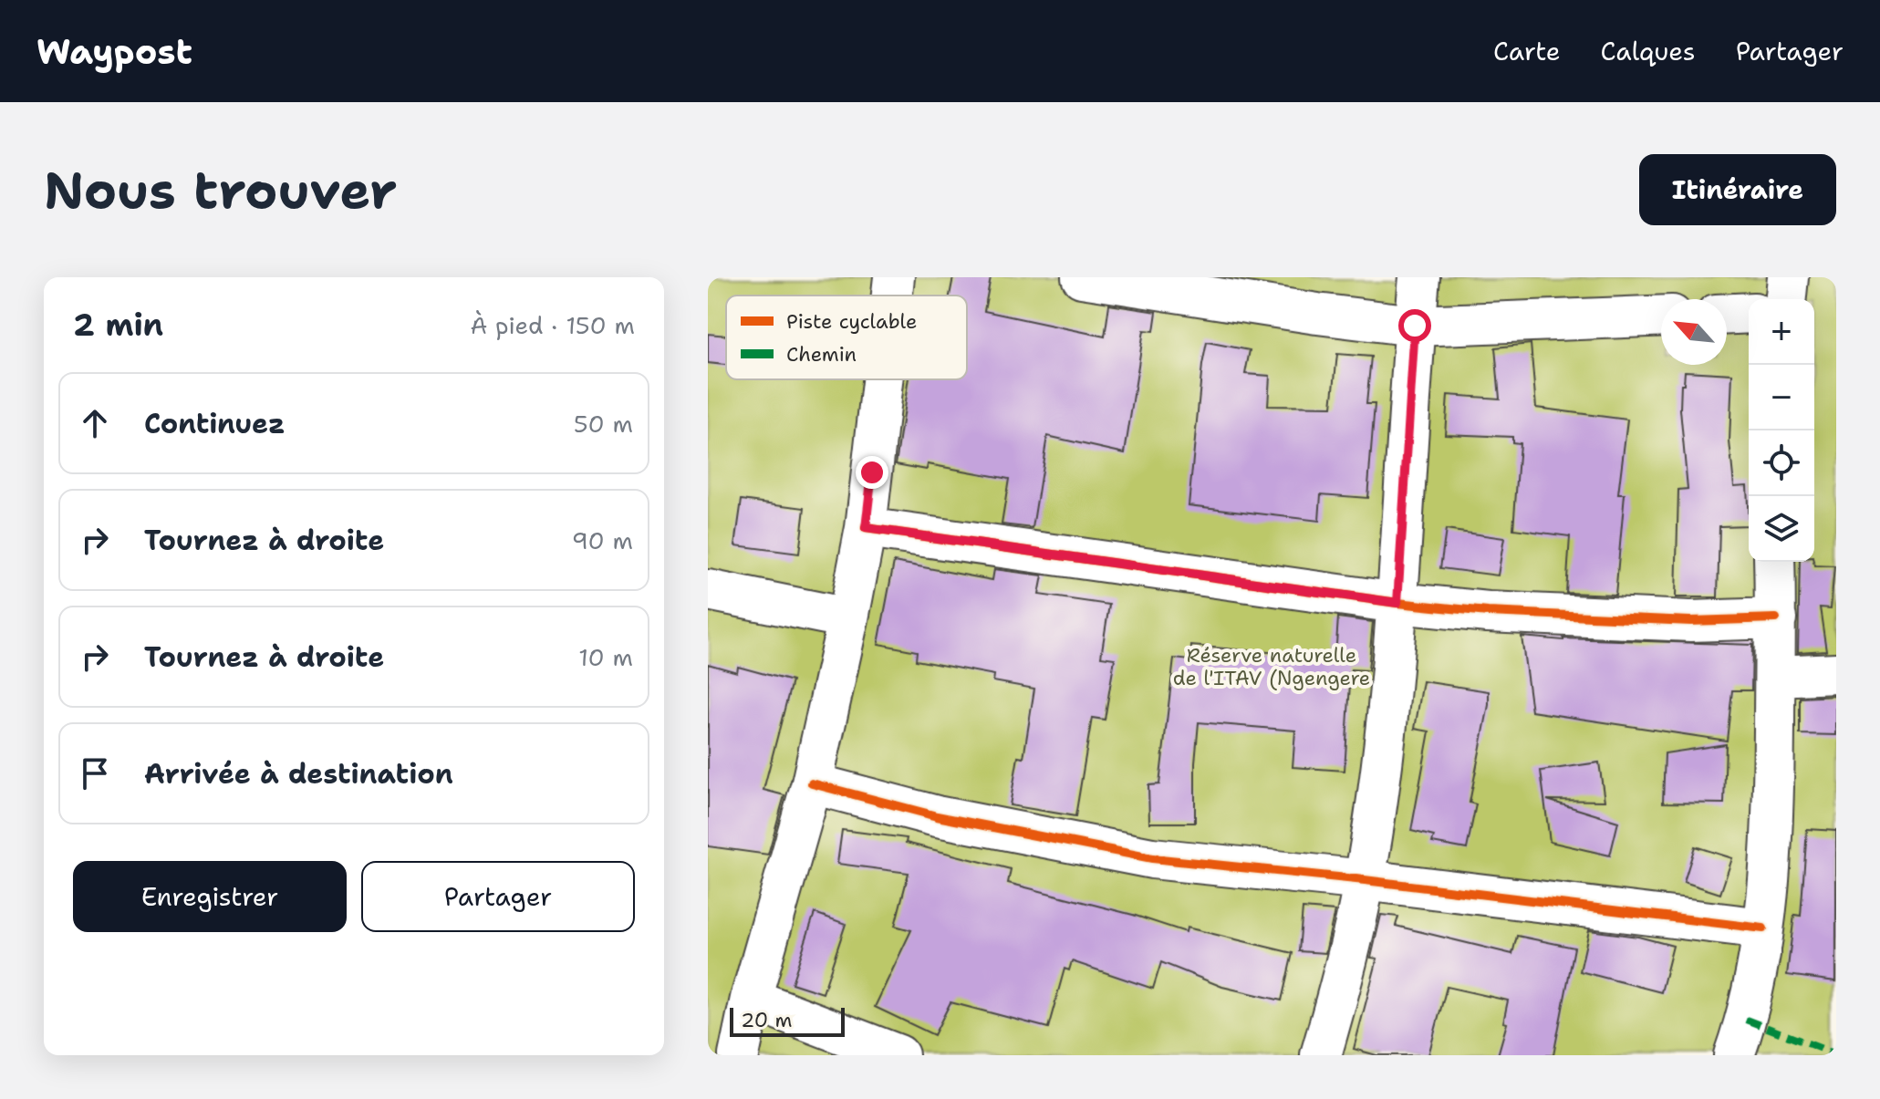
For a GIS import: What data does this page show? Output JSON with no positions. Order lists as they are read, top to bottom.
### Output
{
  "parks": ["Réserve naturelle de l'ITAV (Ngengere"],
  "legend": ["Piste cyclable", "Chemin"],
  "scale_bar": "20 m",
  "north": "top left",
  "page": {
    "header": "Waypost",
    "nav": ["Carte", "Calques", "Partager"],
    "buttons": [
      "Itinéraire",
      ["Enregistrer", "Partager"]
    ],
    "title": "Nous trouver",
    "heading": ["2 min", "À pied · 150 m"],
    "map_buttons": ["+", "−"],
    "list": [
      ["Continuez", "50 m"],
      ["Tournez à droite", "90 m"],
      ["Tournez à droite", "10 m"],
      "Arrivée à destination"
    ],
    "scale": "20 m"
  }
}
